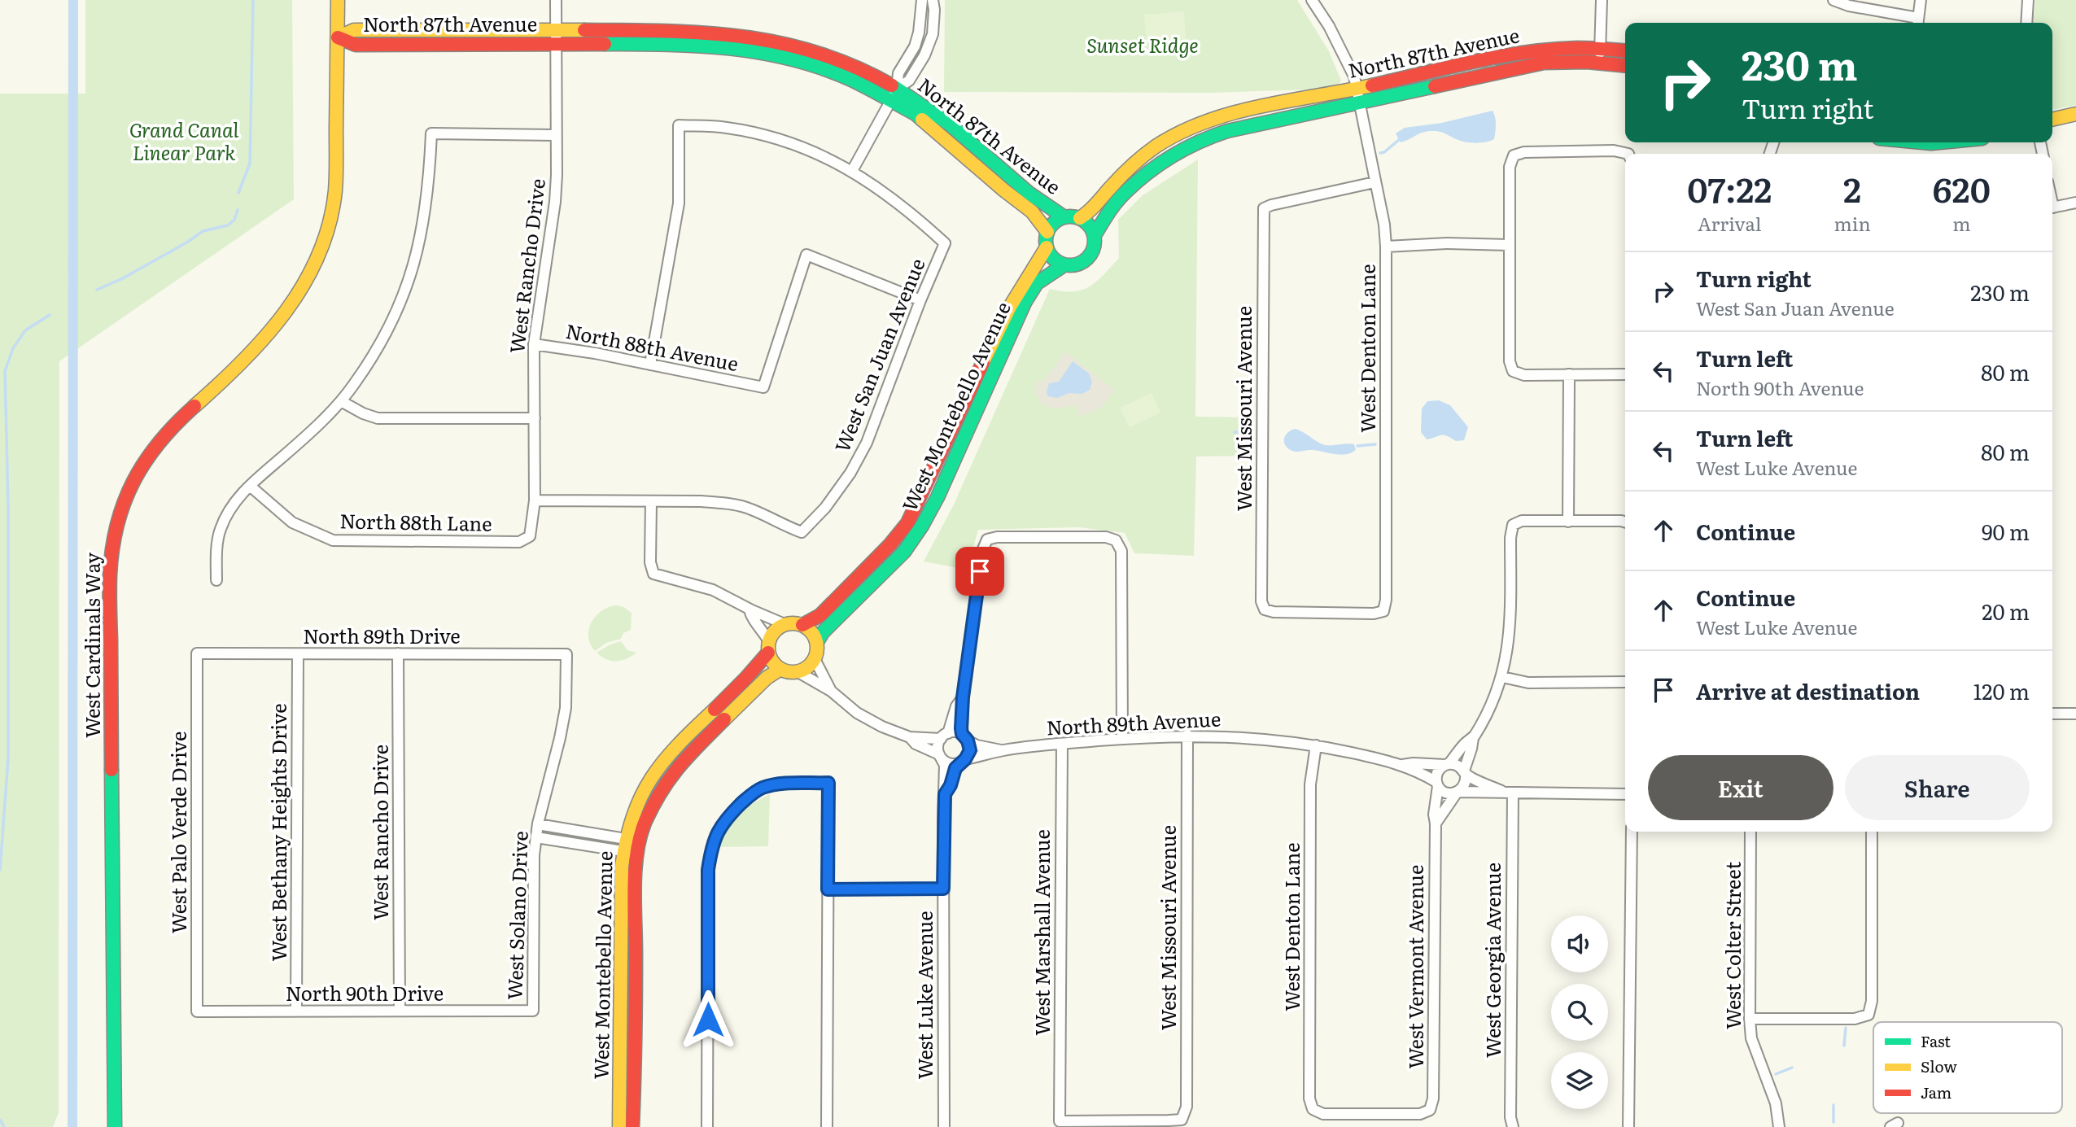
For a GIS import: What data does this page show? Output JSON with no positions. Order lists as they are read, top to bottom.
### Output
{
  "streets": {
    "street": [
      "North 87th Avenue",
      "West Rancho Drive",
      "North 88th Avenue",
      "West Denton Lane",
      "West San Juan Avenue",
      "West Montebello Avenue",
      "West Missouri Avenue",
      "North 88th Lane",
      "North 89th Drive",
      "West Cardinals Way",
      "North 89th Avenue",
      "West Palo Verde Drive",
      "West Bethany Heights Drive",
      "West Solano Drive",
      "West Marshall Avenue",
      "West Colter Street",
      "West Georgia Avenue",
      "West Vermont Avenue",
      "North 90th Drive",
      "West Luke Avenue"
    ]
  },
  "crossings": [
    ["North 87th Avenue", "West Rancho Drive"],
    ["North 87th Avenue", "West Denton Lane"],
    ["North 87th Avenue", "West Montebello Avenue"],
    ["North 87th Avenue", "West Cardinals Way"],
    ["West Rancho Drive", "North 88th Avenue"],
    ["West Rancho Drive", "North 88th Lane"],
    ["West Rancho Drive", "North 89th Drive"],
    ["West Rancho Drive", "North 90th Drive"],
    ["North 88th Avenue", "West San Juan Avenue"],
    ["West Denton Lane", "West Missouri Avenue"],
    ["West Denton Lane", "North 89th Avenue"],
    ["West Denton Lane", "West Vermont Avenue"],
    ["West Missouri Avenue", "North 89th Avenue"],
    ["West Missouri Avenue", "West Marshall Avenue"],
    ["North 89th Drive", "West Palo Verde Drive"],
    ["North 89th Drive", "West Bethany Heights Drive"],
    ["North 89th Drive", "West Solano Drive"],
    ["North 89th Avenue", "West Marshall Avenue"],
    ["North 89th Avenue", "West Vermont Avenue"],
    ["North 89th Avenue", "West Luke Avenue"],
    ["West Palo Verde Drive", "North 90th Drive"],
    ["West Bethany Heights Drive", "North 90th Drive"],
    ["West Solano Drive", "North 90th Drive"]
  ],
  "parks": ["Sunset Ridge", "Grand Canal Linear Park"],
  "legend": ["Fast", "Slow", "Jam"],
  "page": {
    "turn": ["230 m", "Turn right"],
    "eta": [
      "07:22",
      "Arrival",
      "2",
      "min",
      "620",
      "m"
    ],
    "list": [
      {
        "name": "Turn right",
        "note": "West San Juan Avenue",
        "value": "230 m"
      },
      {
        "name": "Turn left",
        "note": "North 90th Avenue",
        "value": "80 m"
      },
      {
        "name": "Turn left",
        "note": "West Luke Avenue",
        "value": "80 m"
      },
      {
        "name": "Continue",
        "value": "90 m"
      },
      {
        "name": "Continue",
        "note": "West Luke Avenue",
        "value": "20 m"
      },
      {
        "name": "Arrive at destination",
        "value": "120 m"
      }
    ],
    "buttons": ["Exit", "Share"]
  }
}
